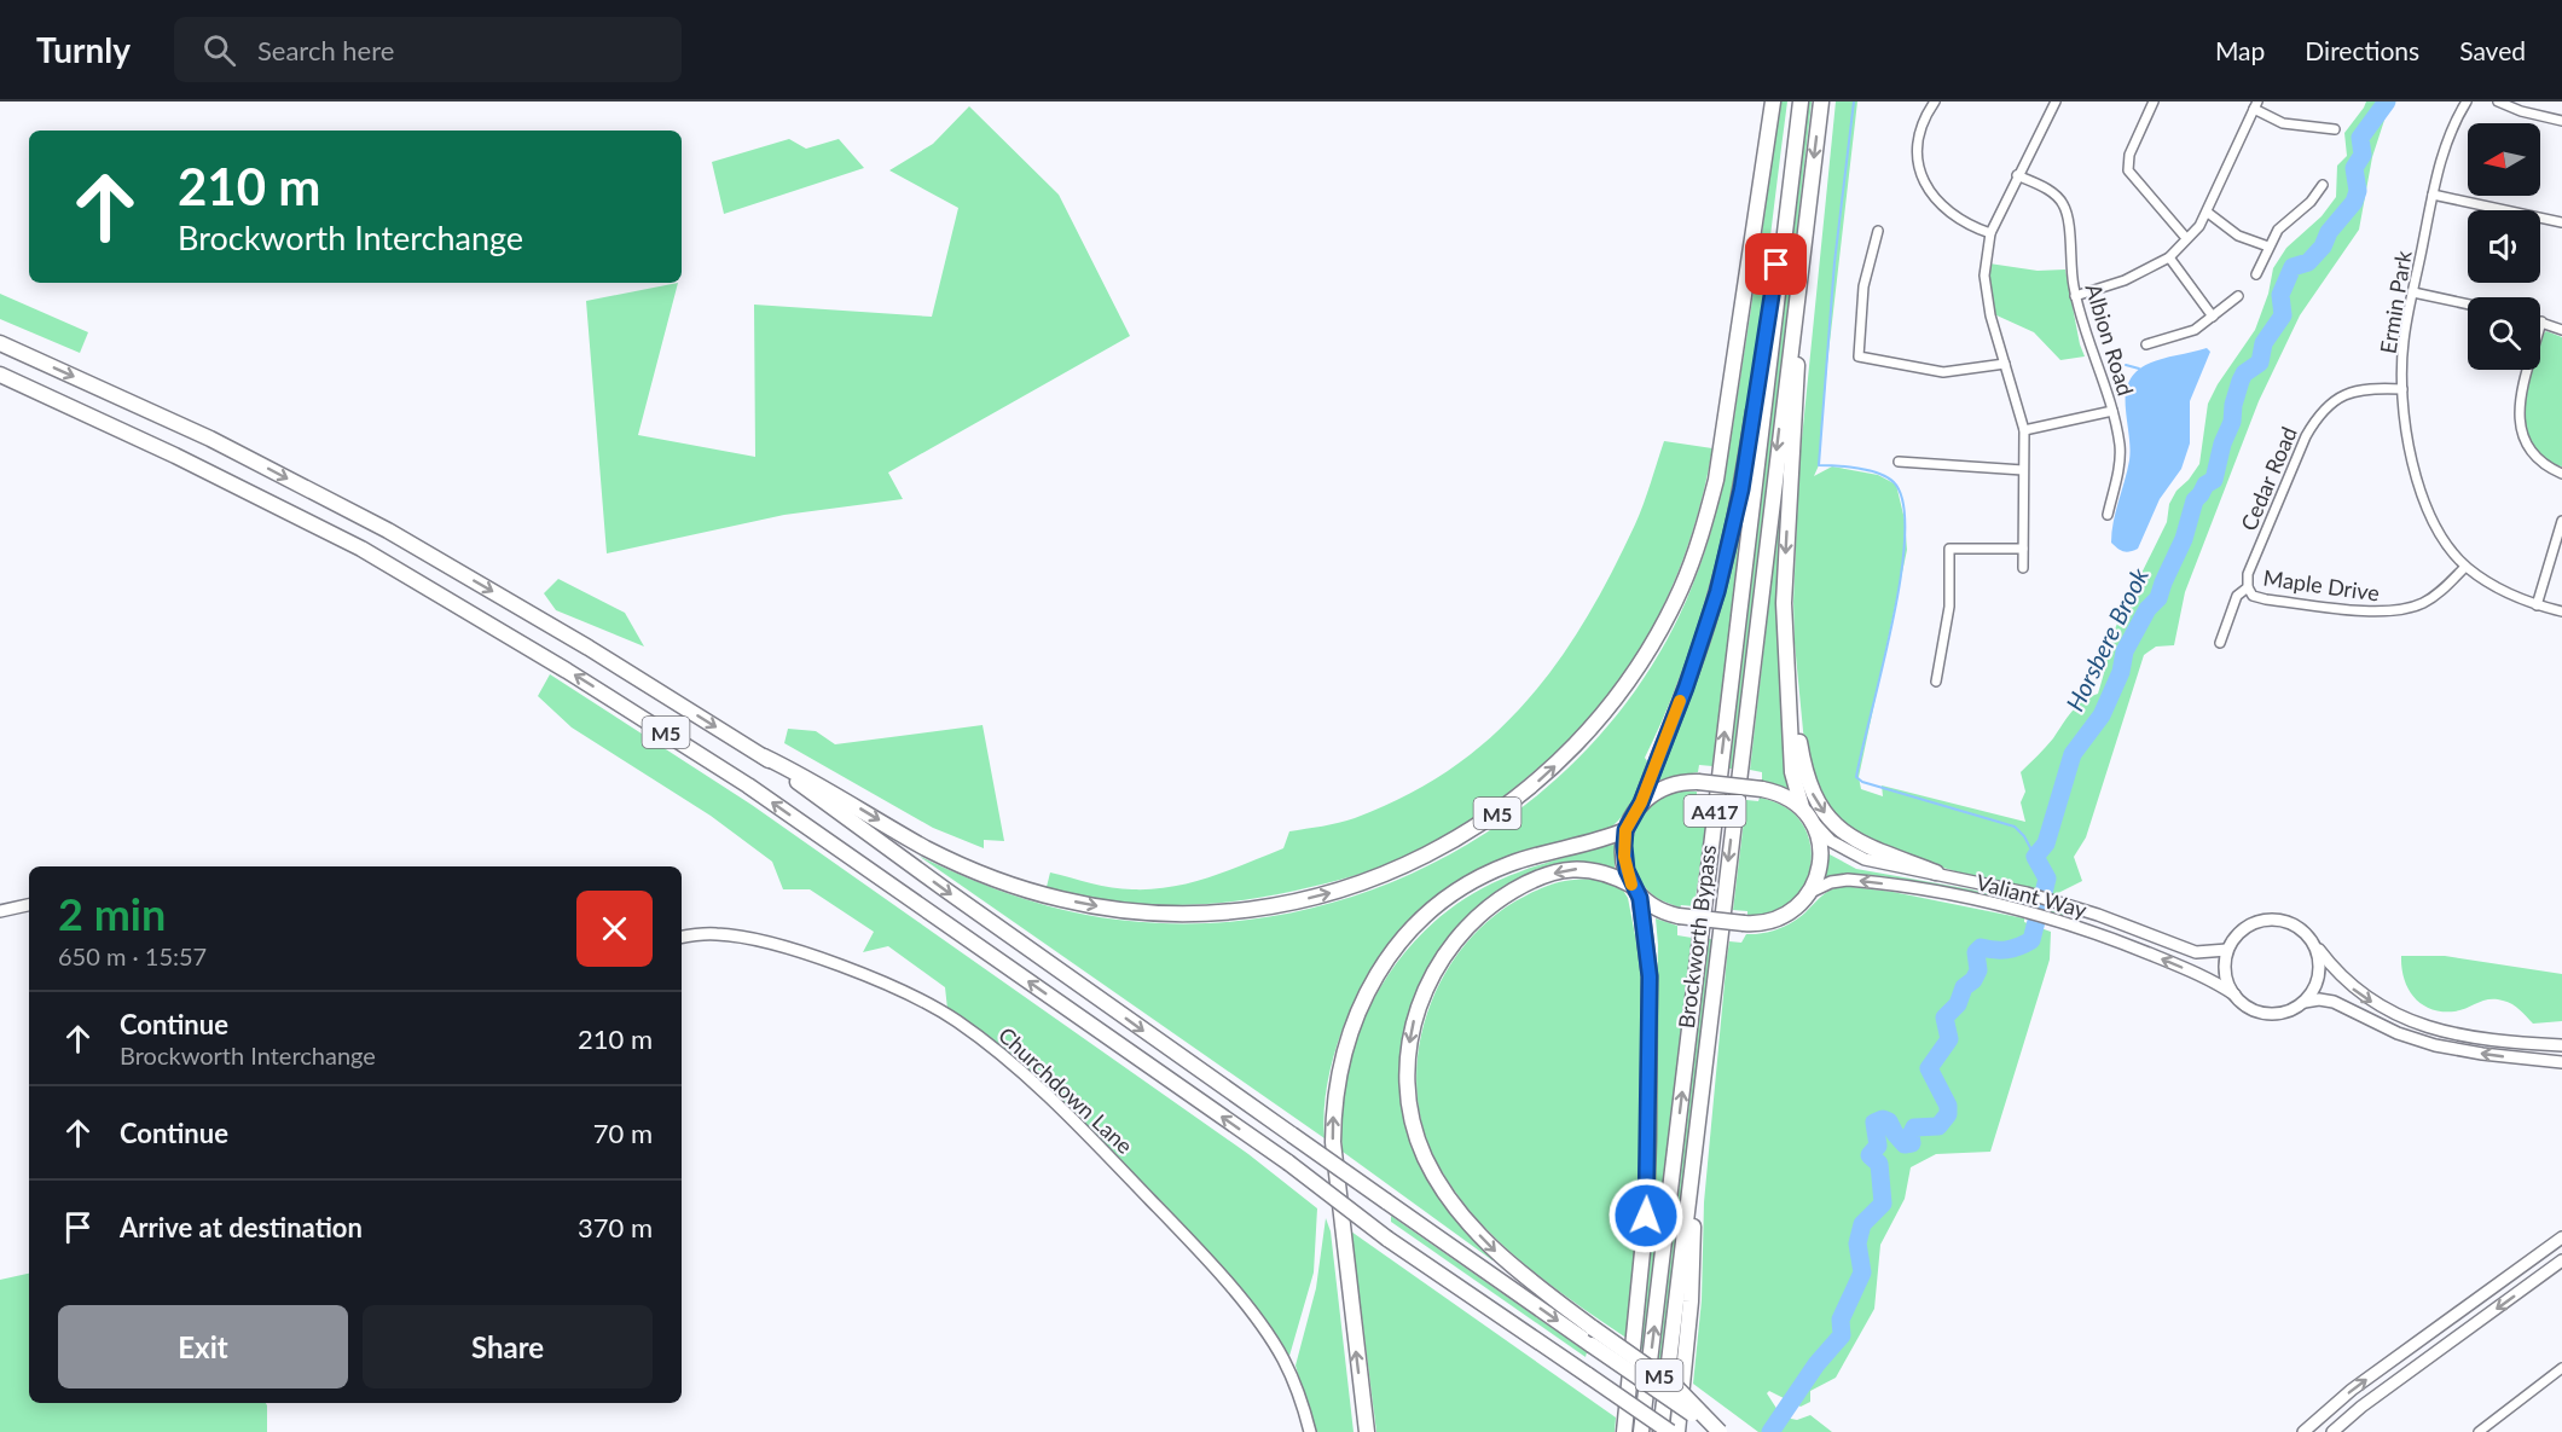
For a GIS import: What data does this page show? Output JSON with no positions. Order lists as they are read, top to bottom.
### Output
{
  "streets": {
    "highway": ["M5", "A417", "Brockworth Bypass"],
    "main road": ["Valiant Way", "Churchdown Lane"],
    "street": [
      "Ermin Park",
      "Albion Road",
      "Cedar Road",
      "Maple Drive"
    ]
  },
  "crossings": [
    ["Ermin Park", "Cedar Road"],
    ["Ermin Park", "Maple Drive"],
    ["Cedar Road", "Maple Drive"],
    ["M5", "Valiant Way"],
    ["M5", "Brockworth Bypass"]
  ],
  "water": ["Horsbere Brook"],
  "north": "left",
  "page": {
    "header": "Turnly",
    "search": "Search here",
    "nav": ["Map", "Directions", "Saved"],
    "turn": ["210 m", "Brockworth Interchange"],
    "heading": ["2 min", "650 m · 15:57"],
    "list": [
      {
        "name": "Continue",
        "note": "Brockworth Interchange",
        "value": "210 m"
      },
      {
        "name": "Continue",
        "value": "70 m"
      },
      {
        "name": "Arrive at destination",
        "value": "370 m"
      }
    ],
    "buttons": ["Exit", "Share"]
  }
}
